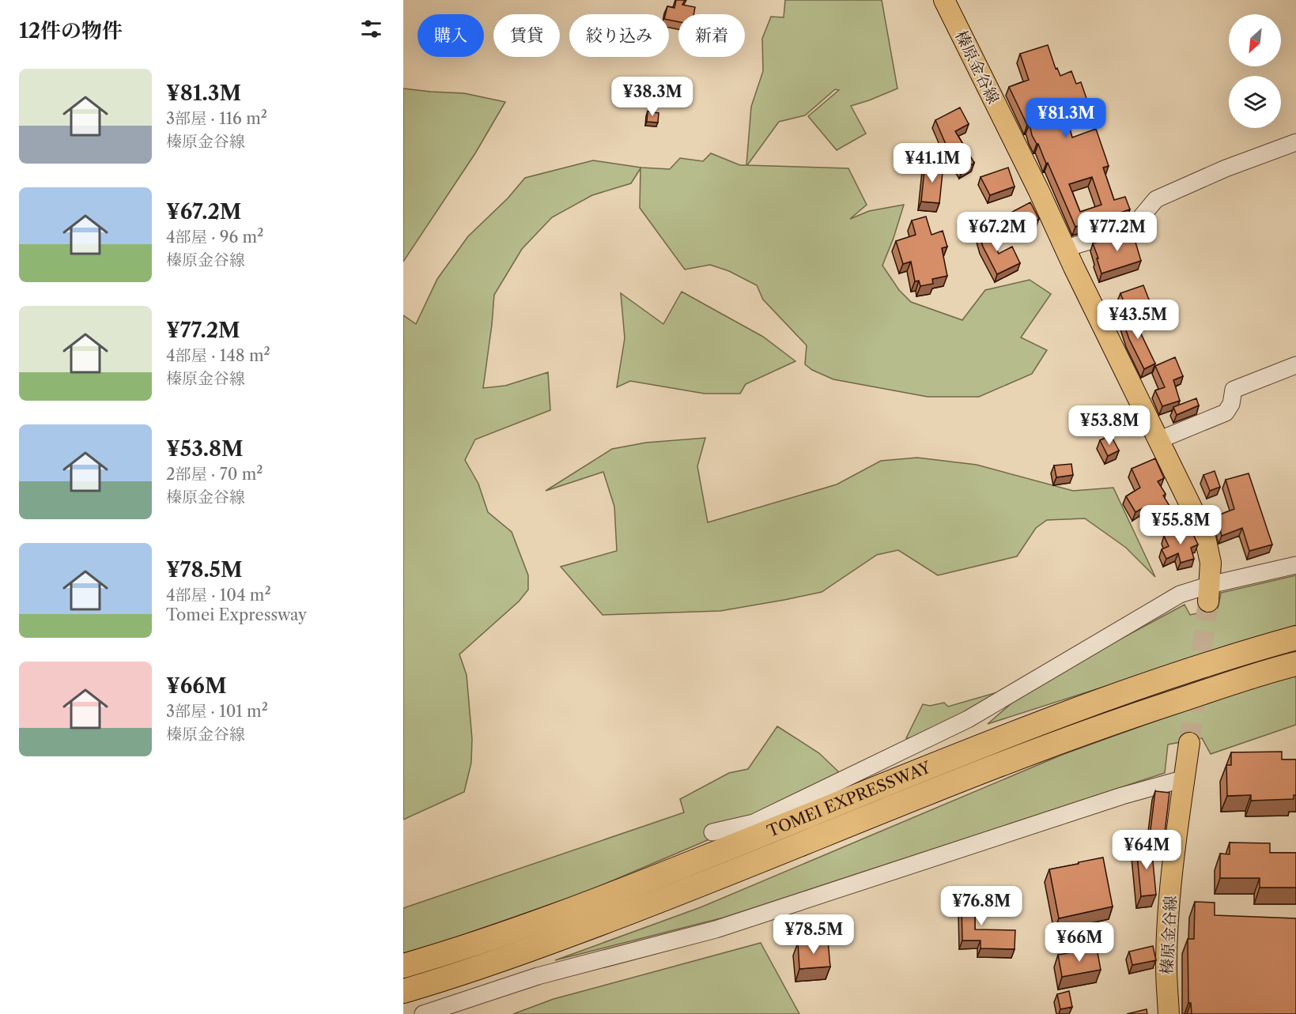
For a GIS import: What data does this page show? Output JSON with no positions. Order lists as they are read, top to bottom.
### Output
{
  "streets": {
    "highway": ["TOMEI EXPRESSWAY"],
    "main road": ["榛原金谷線"]
  },
  "north": "bottom left",
  "page": {
    "heading": "12件の物件",
    "chip": [
      "購入",
      "賃貸",
      "絞り込み",
      "新着"
    ],
    "list": [
      {
        "name": "¥81.3M",
        "note": "3部屋 · 116 m² · 榛原金谷線"
      },
      {
        "name": "¥67.2M",
        "note": "4部屋 · 96 m² · 榛原金谷線"
      },
      {
        "name": "¥77.2M",
        "note": "4部屋 · 148 m² · 榛原金谷線"
      },
      {
        "name": "¥53.8M",
        "note": "2部屋 · 70 m² · 榛原金谷線"
      },
      {
        "name": "¥78.5M",
        "note": "4部屋 · 104 m² · Tomei Expressway"
      },
      {
        "name": "¥66M",
        "note": "3部屋 · 101 m² · 榛原金谷線"
      }
    ],
    "price": [
      "¥38.3M",
      "¥81.3M",
      "¥41.1M",
      "¥67.2M",
      "¥77.2M",
      "¥43.5M",
      "¥53.8M",
      "¥55.8M",
      "¥64M",
      "¥76.8M",
      "¥78.5M",
      "¥66M"
    ]
  }
}
